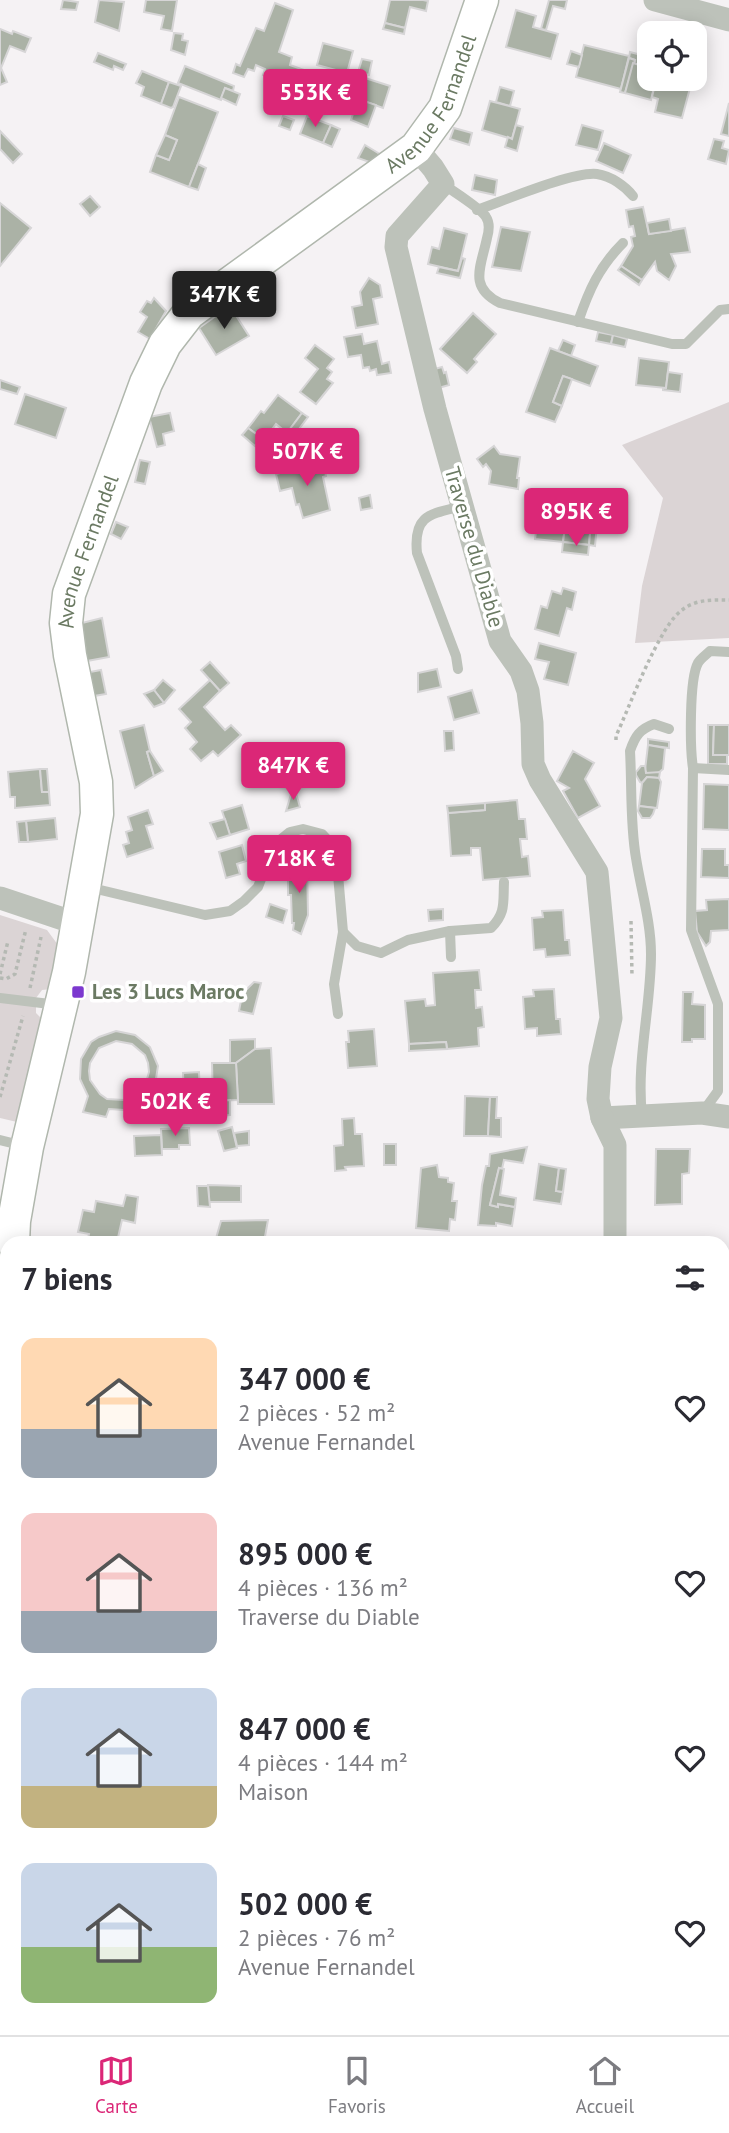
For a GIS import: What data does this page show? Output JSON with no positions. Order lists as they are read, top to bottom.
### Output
{
  "streets": {
    "main road": ["Avenue Fernandel"],
    "street": ["Traverse du Diable"]
  },
  "places": {
    "transit": ["Les 3 Lucs Maroc"]
  },
  "page": {
    "price": [
      "553K €",
      "347K €",
      "507K €",
      "895K €",
      "847K €",
      "718K €",
      "502K €"
    ],
    "heading": "7 biens",
    "list": [
      {
        "name": "347 000 €",
        "note": "2 pièces · 52 m² · Avenue Fernandel"
      },
      {
        "name": "895 000 €",
        "note": "4 pièces · 136 m² · Traverse du Diable"
      },
      {
        "name": "847 000 €",
        "note": "4 pièces · 144 m² · Maison"
      },
      {
        "name": "502 000 €",
        "note": "2 pièces · 76 m² · Avenue Fernandel"
      }
    ],
    "tabs": ["Carte", "Favoris", "Accueil"]
  }
}
